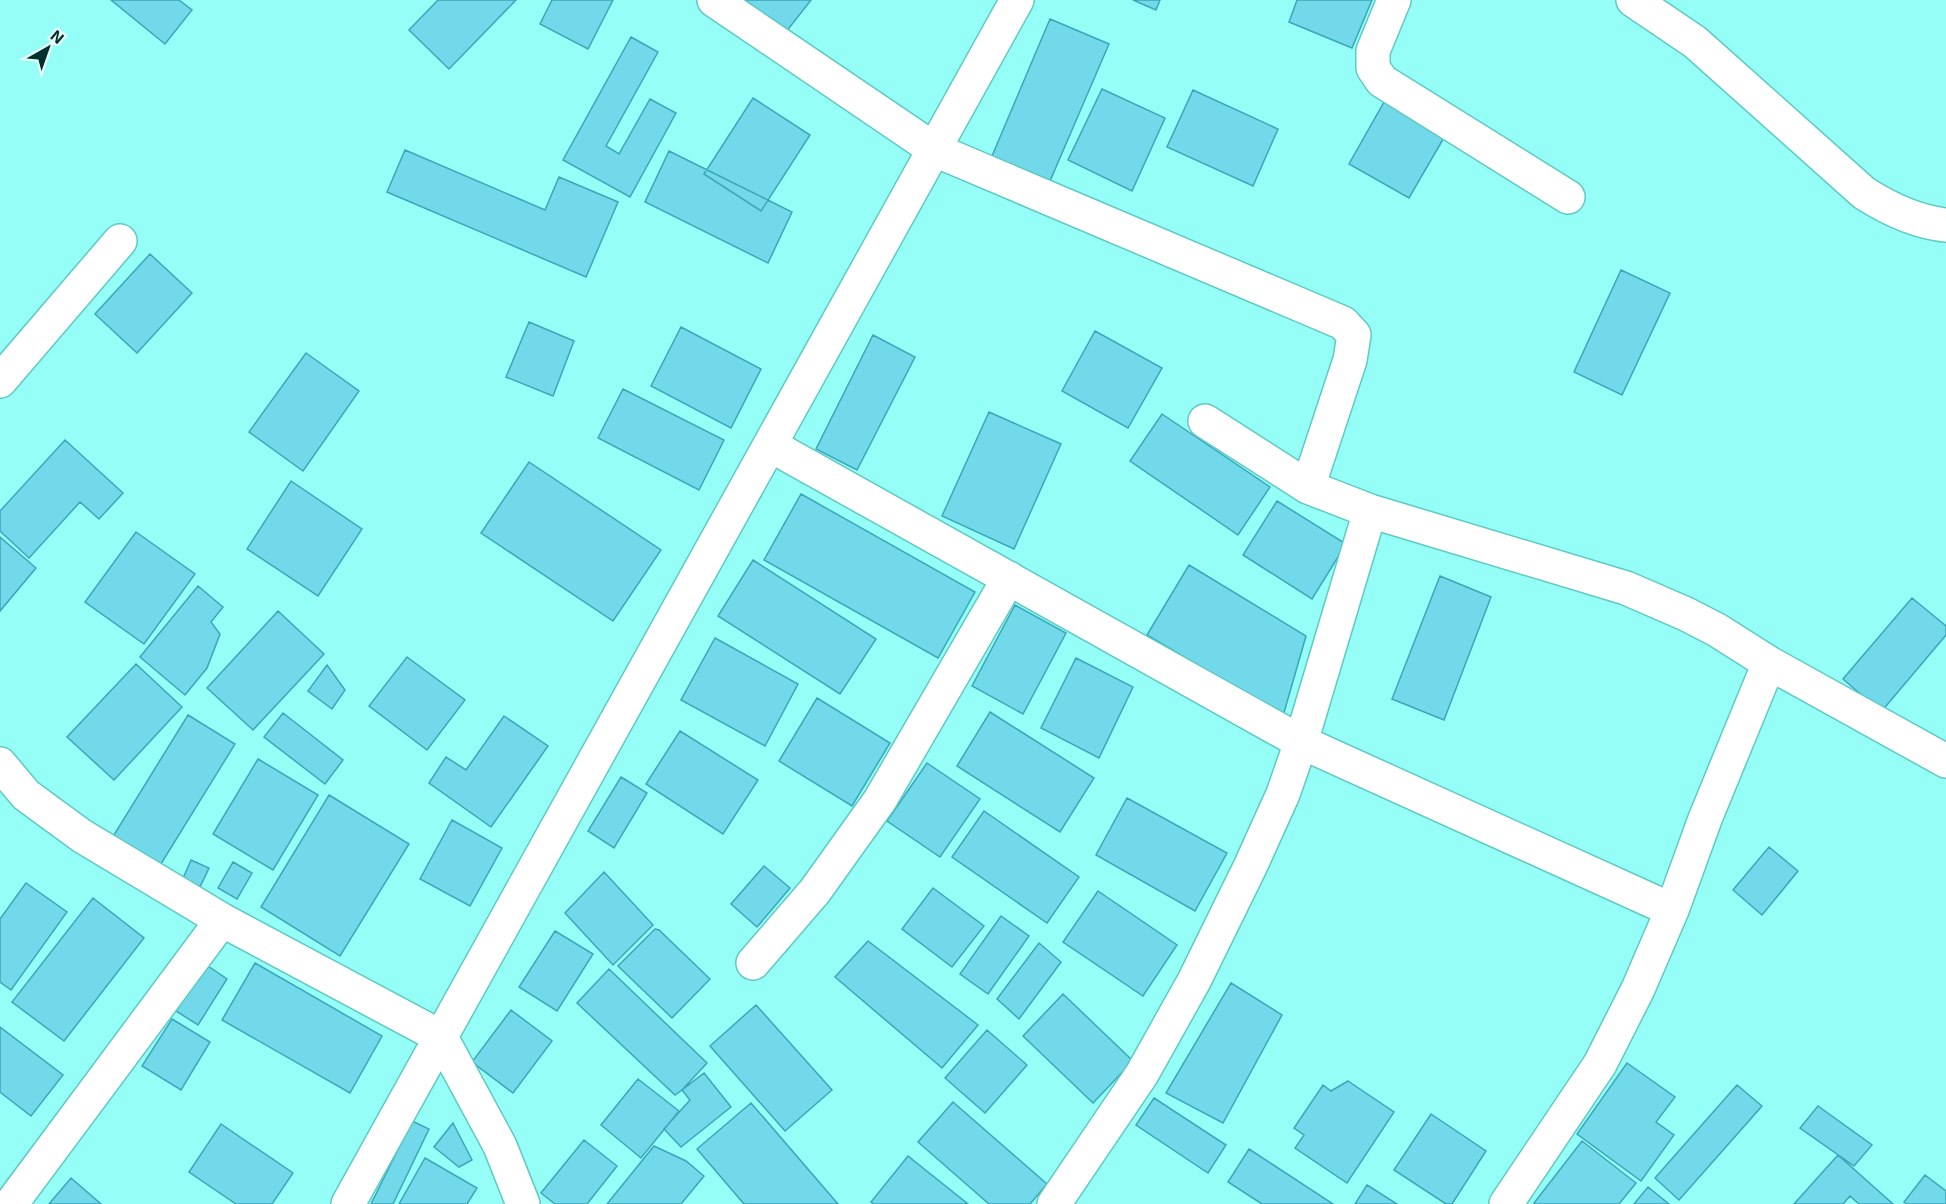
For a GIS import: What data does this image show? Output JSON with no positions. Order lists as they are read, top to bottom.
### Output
{
  "north": "top right"
}
